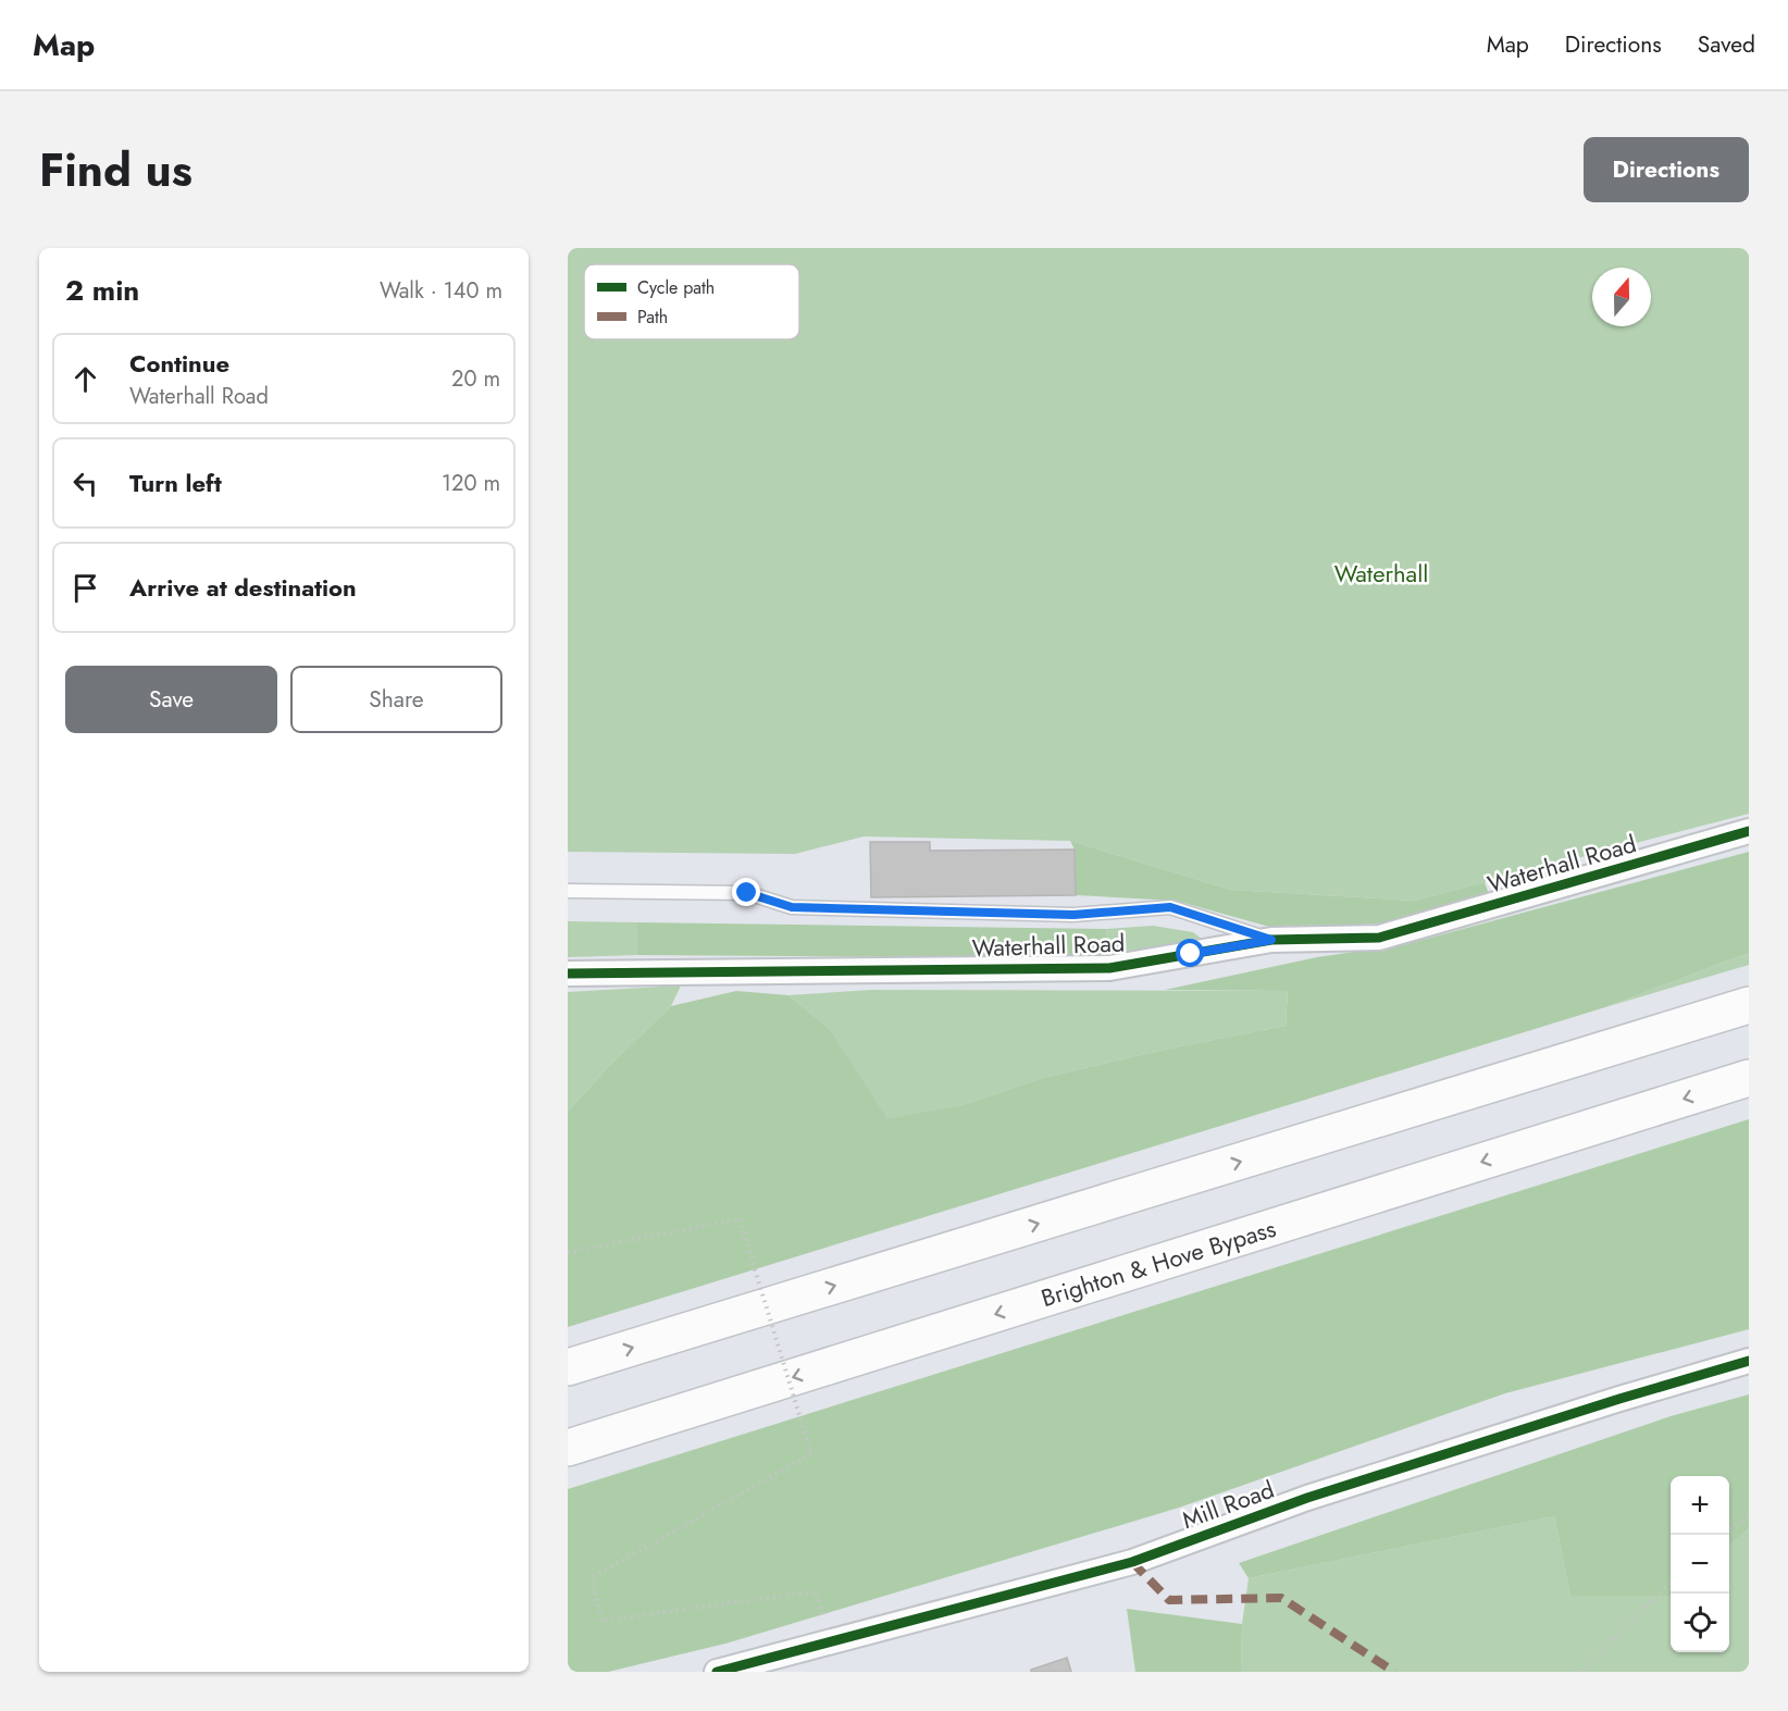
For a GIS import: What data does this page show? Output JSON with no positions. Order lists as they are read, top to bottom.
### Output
{
  "streets": {
    "highway": ["Brighton & Hove Bypass"],
    "street": ["Waterhall Road", "Mill Road"]
  },
  "parks": ["Waterhall"],
  "legend": ["Cycle path", "Path"],
  "north": "top",
  "page": {
    "header": "Map",
    "nav": ["Map", "Directions", "Saved"],
    "title": "Find us",
    "buttons": [
      "Directions",
      ["Save", "Share"]
    ],
    "heading": ["2 min", "Walk · 140 m"],
    "list": [
      ["Continue", "Waterhall Road", "20 m"],
      ["Turn left", "120 m"],
      "Arrive at destination"
    ],
    "map_buttons": ["+", "−"]
  }
}
